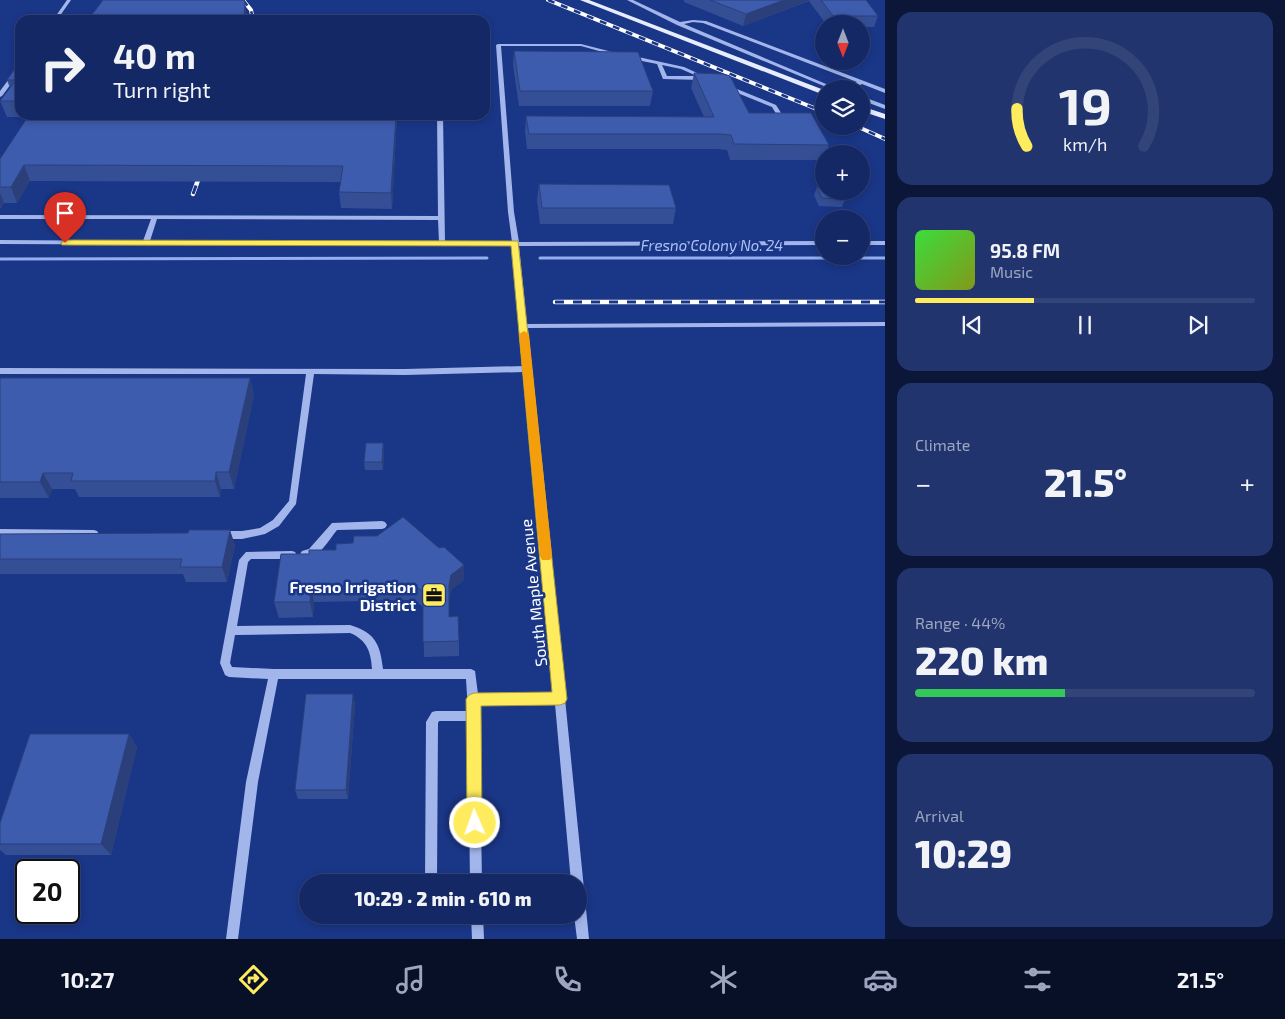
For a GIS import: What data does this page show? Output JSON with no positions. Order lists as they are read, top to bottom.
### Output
{
  "streets": {
    "street": ["South Maple Avenue"]
  },
  "water": ["Fresno Colony No. 24"],
  "places": {
    "office": ["Fresno Irrigation District"]
  },
  "north": "bottom",
  "page": {
    "map_buttons": ["+", "−"],
    "turn": ["40 m", "Turn right"],
    "song": ["95.8 FM", "Music"],
    "tile": [
      "Climate",
      ["Range · 44%", "220 km"],
      ["Arrival", "10:29"]
    ],
    "heat": ["−", "21.5°", "+"],
    "limit": "20",
    "trip": "10:29 · 2 min · 610 m",
    "tabs": ["10:27", "21.5°"],
    "gauge": ["19", "km/h"]
  }
}
